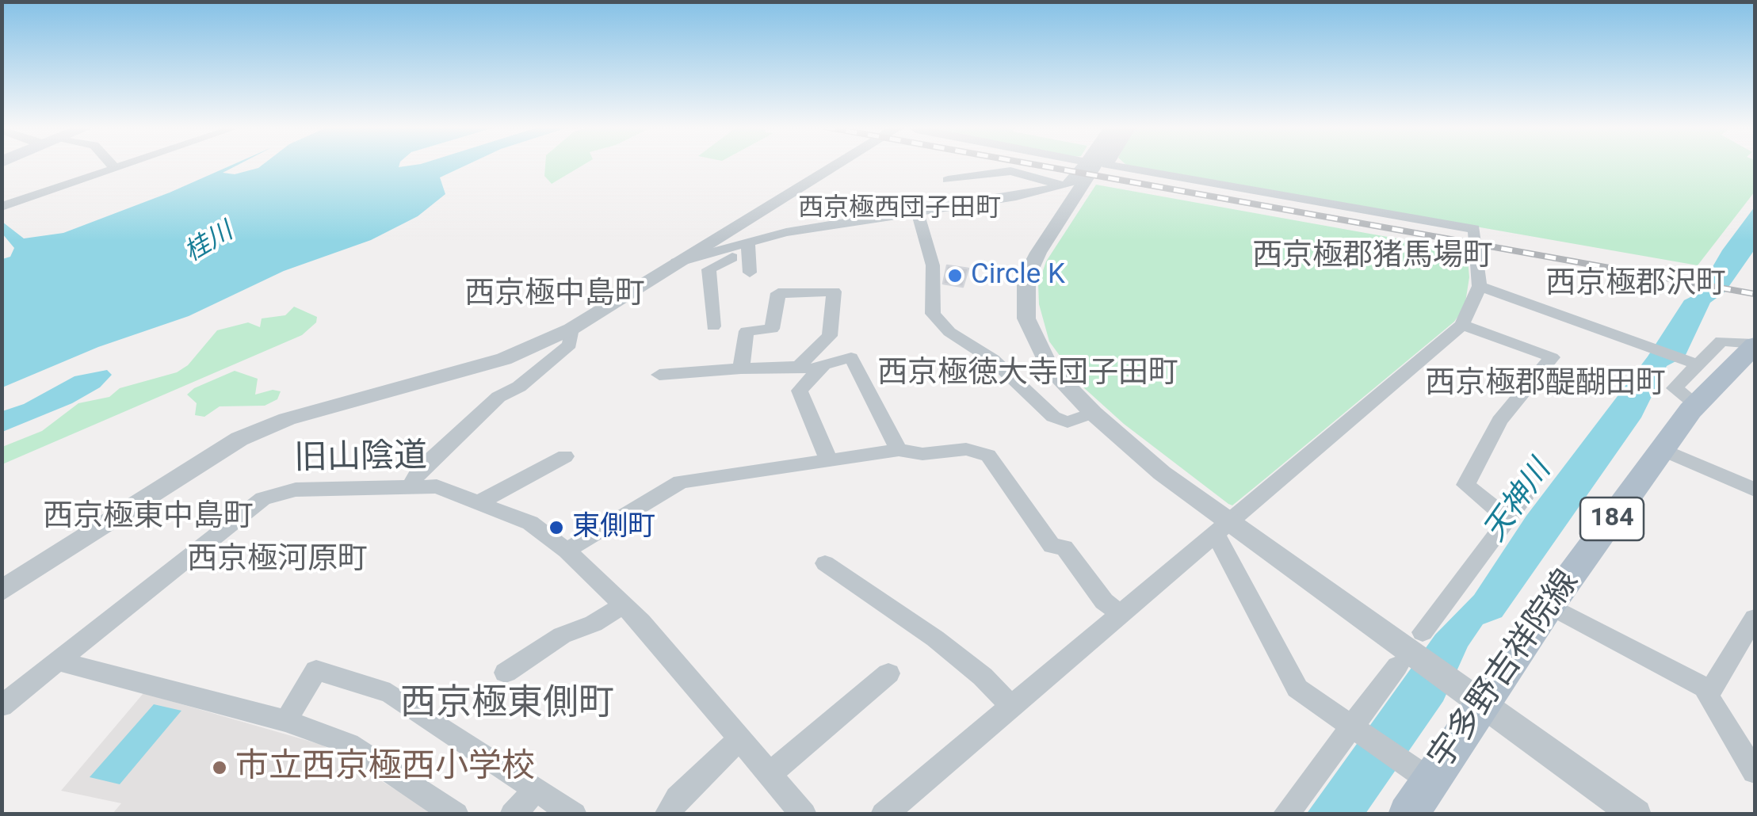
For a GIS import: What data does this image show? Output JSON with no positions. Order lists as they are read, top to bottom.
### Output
{
  "streets": {
    "main road": ["184", "宇多野吉祥院線"],
    "street": ["旧山陰道"]
  },
  "districts": [
    "西京極西団子田町",
    "西京極郡猪馬場町",
    "西京極郡沢町",
    "西京極中島町",
    "西京極徳大寺団子田町",
    "西京極郡醍醐田町",
    "西京極東中島町",
    "西京極河原町",
    "西京極東側町"
  ],
  "water": ["桂川", "天神川"],
  "places": ["Circle K", "東側町", "市立西京極西小学校"]
}
